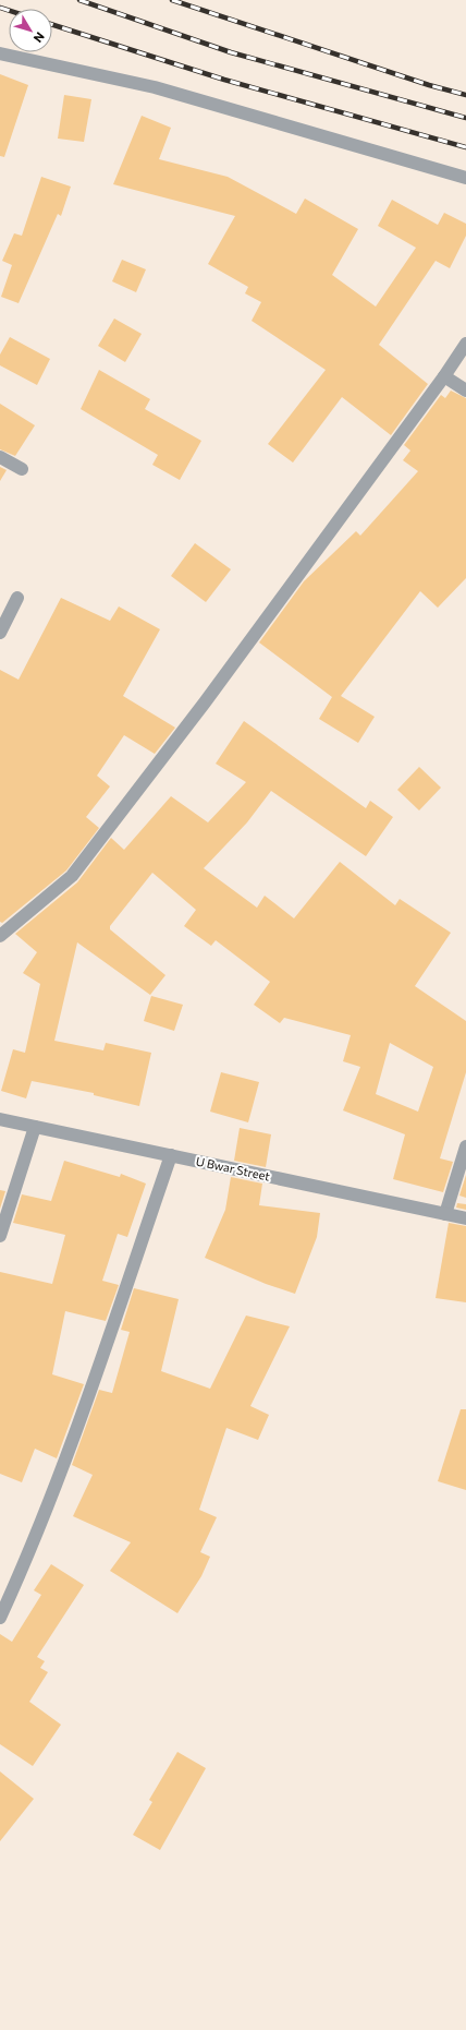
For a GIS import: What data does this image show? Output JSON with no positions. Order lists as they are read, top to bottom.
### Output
{
  "streets": {
    "street": ["U Bwar Street"]
  },
  "north": "bottom right"
}
